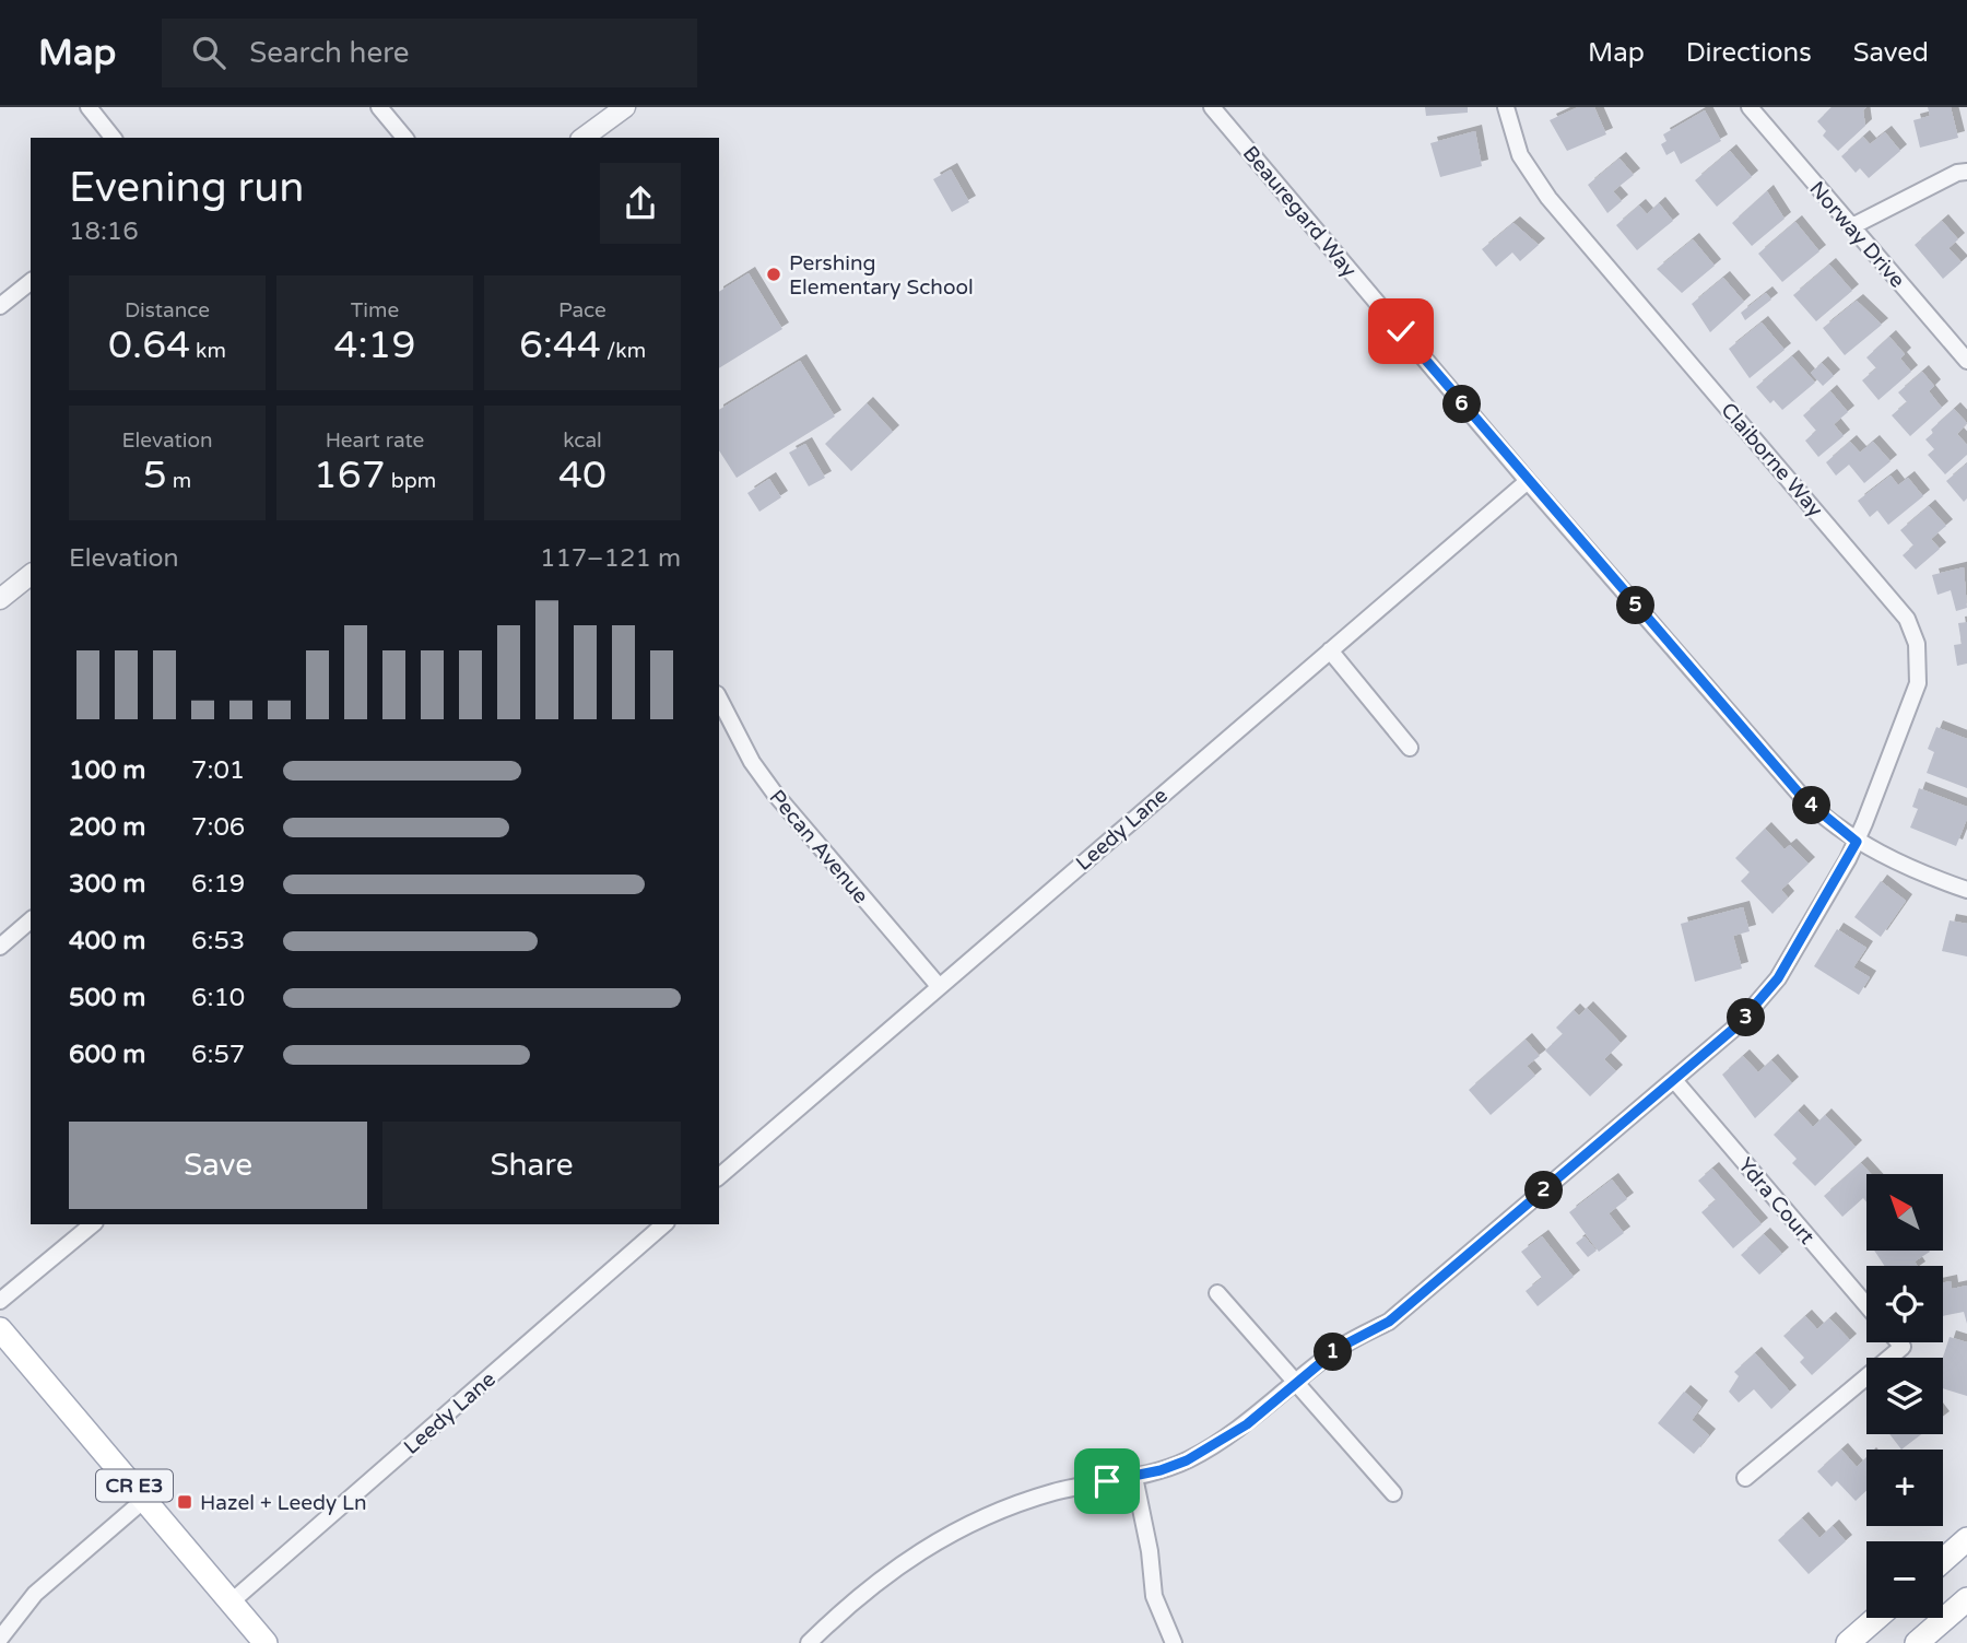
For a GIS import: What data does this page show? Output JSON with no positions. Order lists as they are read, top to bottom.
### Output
{
  "streets": {
    "main road": ["CR E3"],
    "street": [
      "Beauregard Way",
      "Norway Drive",
      "Claiborne Way",
      "Leedy Lane",
      "Pecan Avenue",
      "Ydra Court"
    ]
  },
  "crossings": [
    ["Beauregard Way", "Claiborne Way"],
    ["Beauregard Way", "Leedy Lane"],
    ["Claiborne Way", "Ydra Court"],
    ["Leedy Lane", "Pecan Avenue"],
    ["Leedy Lane", "CR E3"]
  ],
  "places": {
    "other": ["Pershing Elementary School"],
    "transit": ["Hazel + Leedy Ln"]
  },
  "north": "top left",
  "page": {
    "header": "Map",
    "search": "Search here",
    "nav": ["Map", "Directions", "Saved"],
    "heading": ["Evening run", "18:16"],
    "stats": [
      ["Distance", "0.64 km"],
      ["Time", "4:19"],
      ["Pace", "6:44 /km"],
      ["Elevation", "5 m"],
      ["Heart rate", "167 bpm"],
      ["kcal", "40"]
    ],
    "pins": [
      "6",
      "5",
      "4",
      "3",
      "2",
      "1"
    ],
    "chart": ["Elevation", "117–121 m"],
    "list": [
      {
        "name": "100 m",
        "note": "7:01"
      },
      {
        "name": "200 m",
        "note": "7:06"
      },
      {
        "name": "300 m",
        "note": "6:19"
      },
      {
        "name": "400 m",
        "note": "6:53"
      },
      {
        "name": "500 m",
        "note": "6:10"
      },
      {
        "name": "600 m",
        "note": "6:57"
      }
    ],
    "buttons": ["Save", "Share"],
    "map_buttons": ["+", "−"]
  }
}
